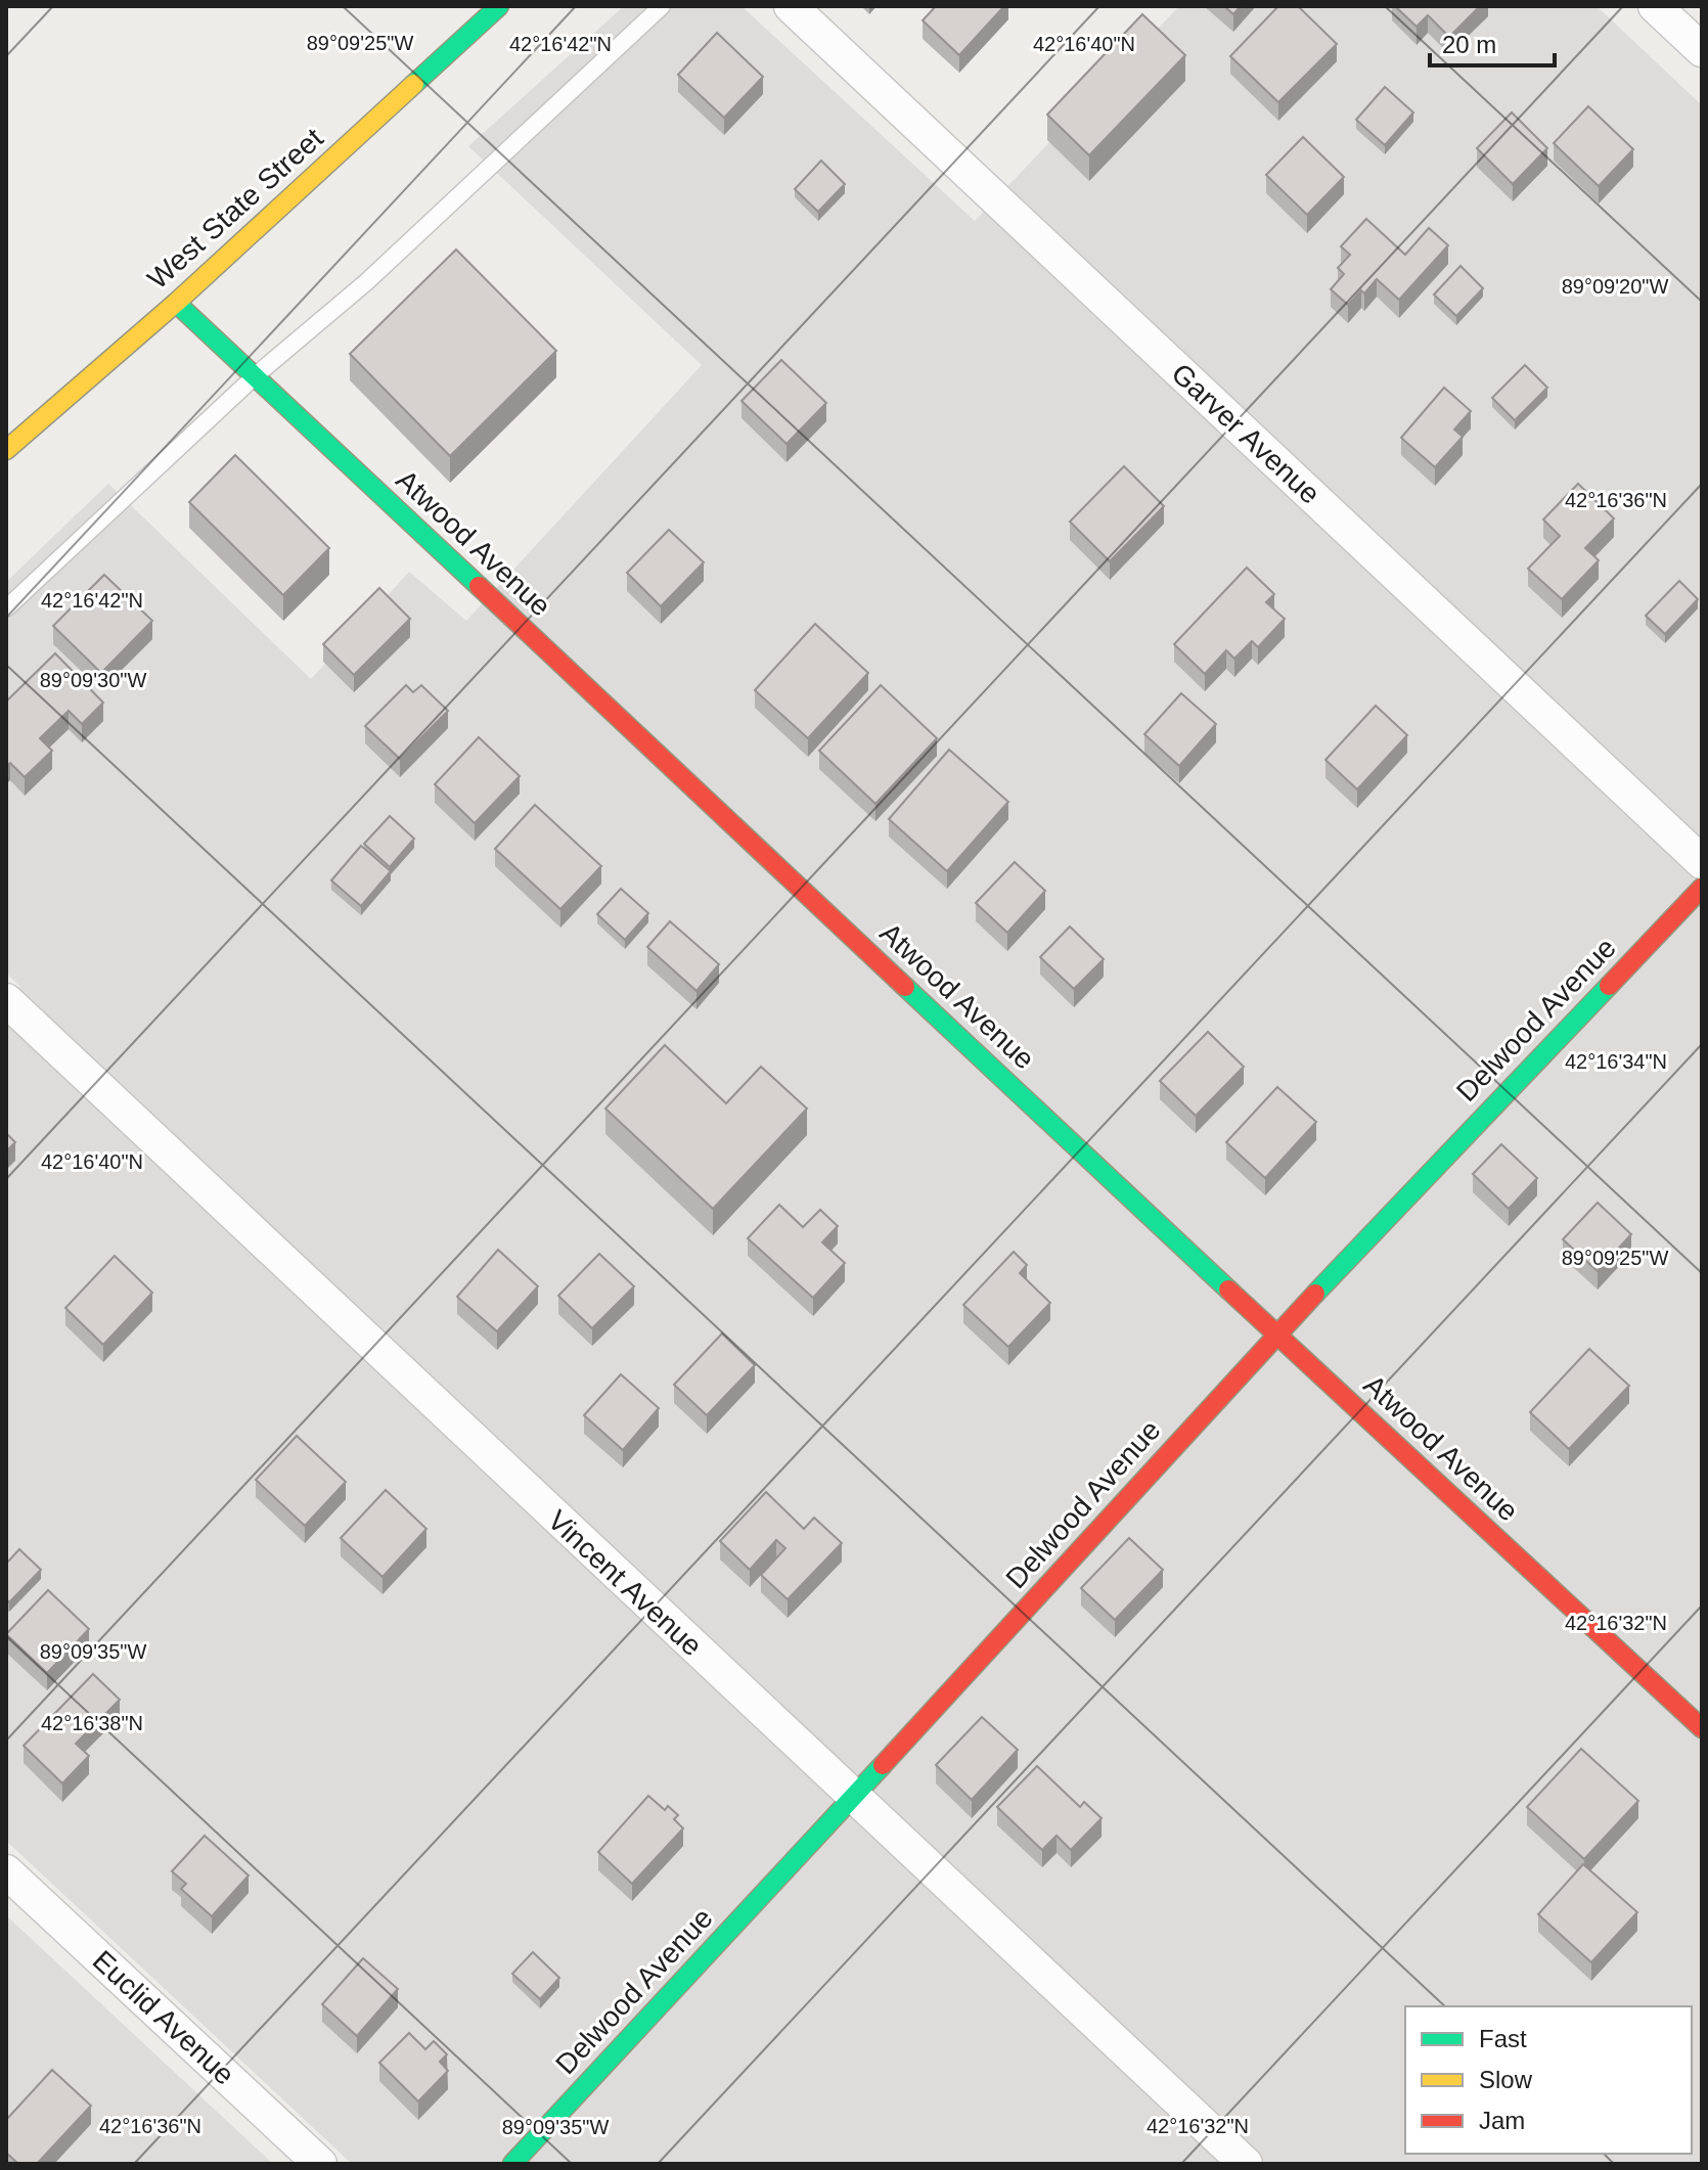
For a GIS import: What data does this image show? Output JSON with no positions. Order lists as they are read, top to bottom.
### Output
{
  "streets": {
    "street": [
      "West State Street",
      "Garver Avenue",
      "Atwood Avenue",
      "Delwood Avenue",
      "Vincent Avenue",
      "Euclid Avenue"
    ]
  },
  "crossings": [
    ["West State Street", "Atwood Avenue"],
    ["Atwood Avenue", "Delwood Avenue"],
    ["Delwood Avenue", "Vincent Avenue"]
  ],
  "legend": ["Fast", "Slow", "Jam"],
  "scale_bar": "20 m",
  "coordinates": [
    "89°09'25\"W",
    "42°16'42\"N",
    "42°16'40\"N",
    "89°09'20\"W",
    "42°16'36\"N",
    "89°09'30\"W",
    "42°16'34\"N",
    "42°16'32\"N",
    "89°09'35\"W",
    "42°16'38\"N"
  ]
}
